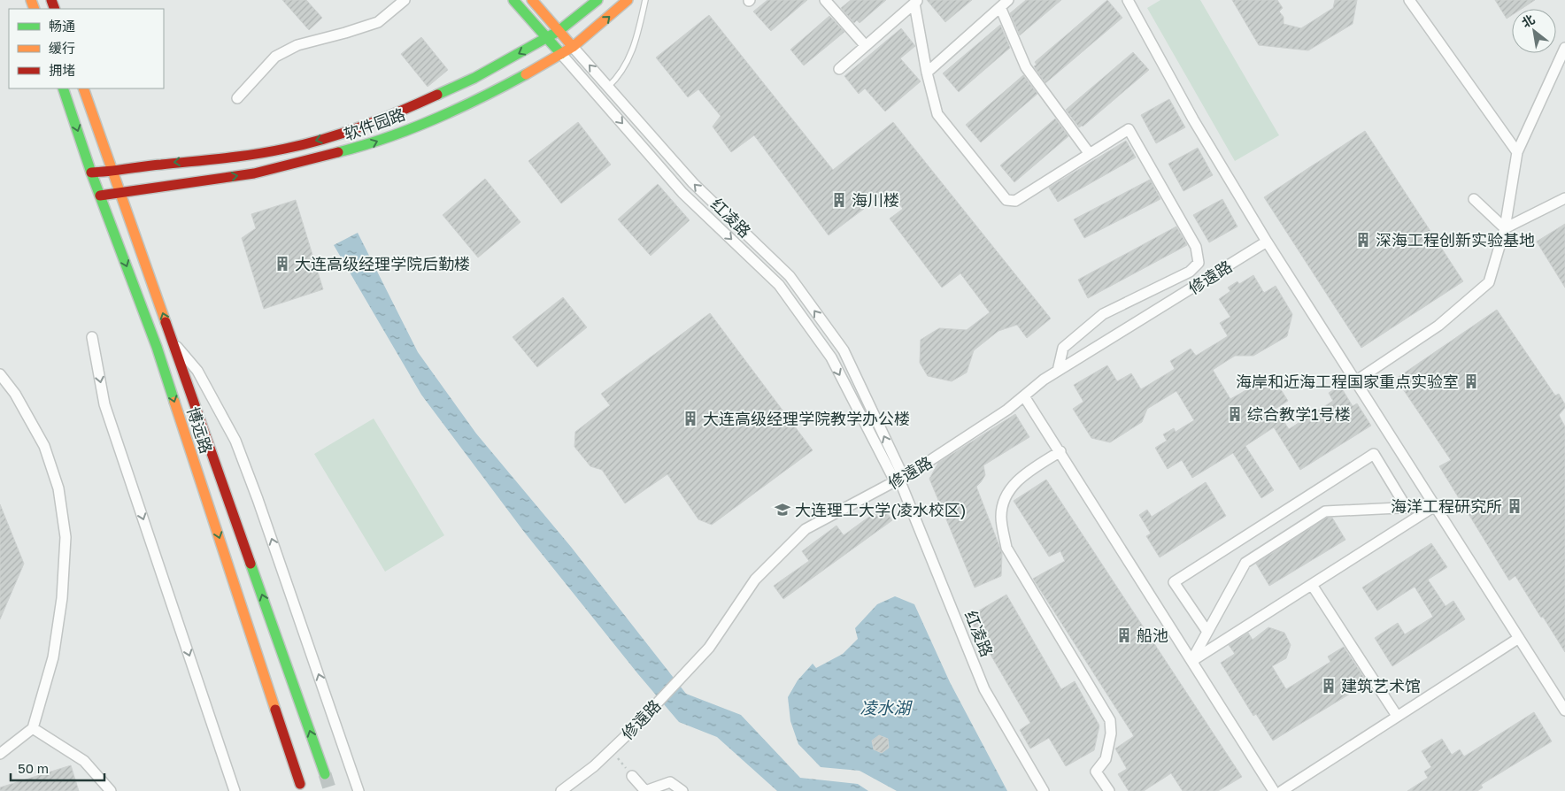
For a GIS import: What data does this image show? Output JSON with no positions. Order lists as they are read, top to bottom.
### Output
{
  "streets": {
    "main road": ["软件园路", "红凌路", "博远路"],
    "street": ["修遠路"]
  },
  "crossings": [
    ["软件园路", "红凌路"],
    ["软件园路", "博远路"],
    ["红凌路", "修遠路"]
  ],
  "water": ["凌水湖"],
  "places": {
    "building": [
      "海川楼",
      "深海工程创新实验基地",
      "大连高级经理学院后勤楼",
      "海岸和近海工程国家重点实验室",
      "综合教学1号楼",
      "大连高级经理学院教学办公楼",
      "海洋工程研究所",
      "船池",
      "建筑艺术馆"
    ],
    "school or university": ["大连理工大学(凌水校区)"]
  },
  "legend": ["畅通", "缓行", "拥堵"],
  "scale_bar": "50 m",
  "north": "top left"
}
